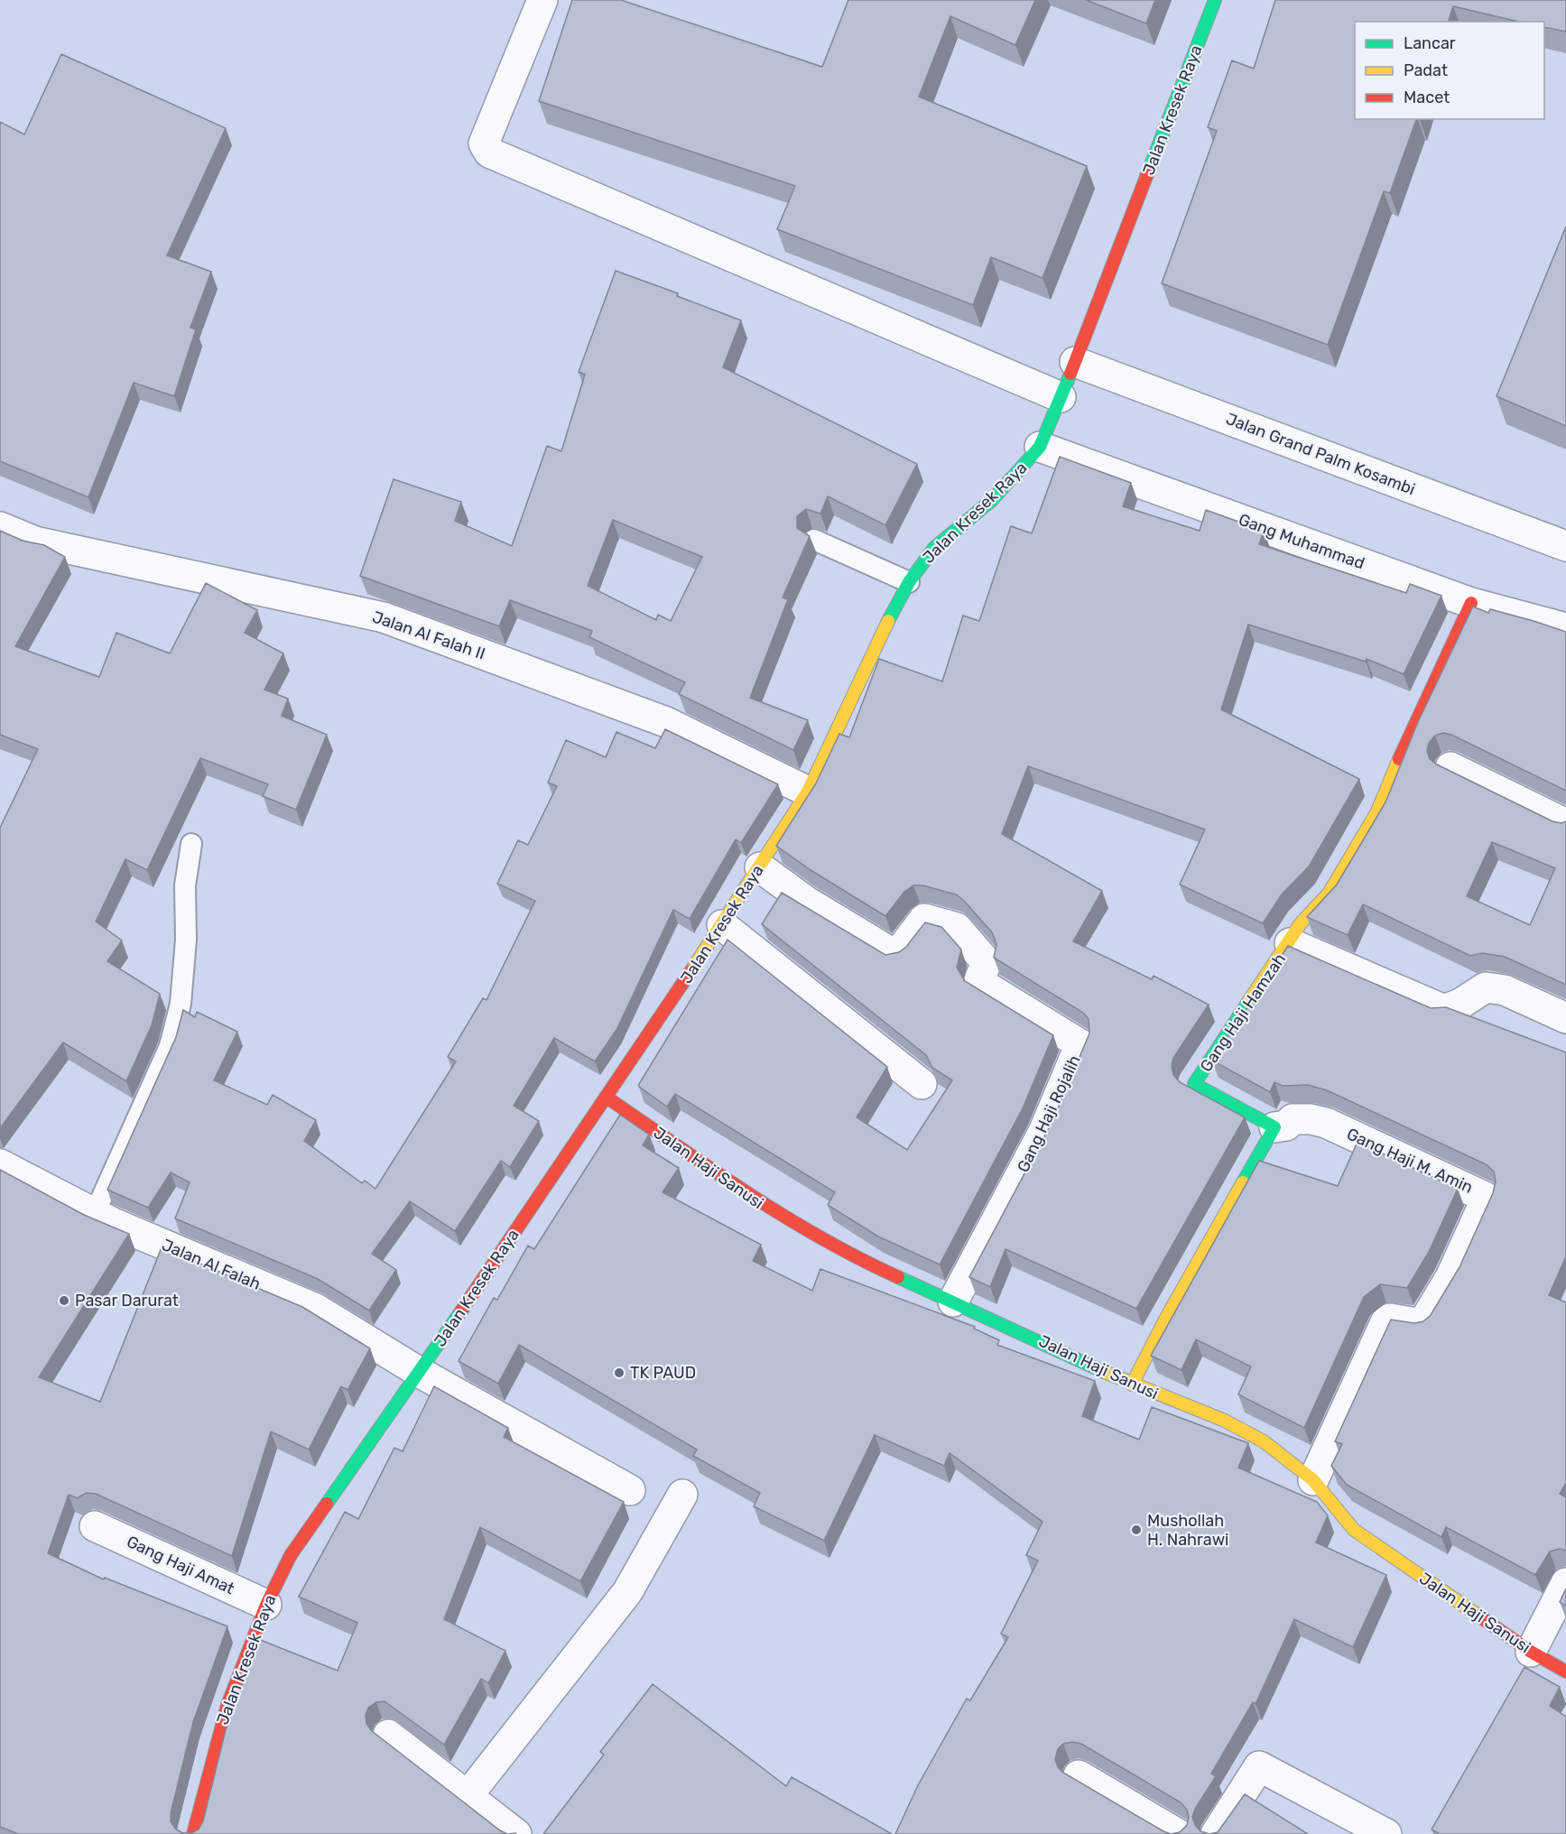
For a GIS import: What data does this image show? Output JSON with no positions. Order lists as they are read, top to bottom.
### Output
{
  "streets": {
    "street": [
      "Jalan Kresek Raya",
      "Jalan Grand Palm Kosambi",
      "Gang Muhammad",
      "Jalan Al Falah II",
      "Gang Haji Hamzah",
      "Gang Haji Rojalih",
      "Gang Haji M. Amin",
      "Jalan Haji Sanusi",
      "Jalan Al Falah",
      "Gang Haji Amat"
    ]
  },
  "crossings": [
    ["Jalan Kresek Raya", "Jalan Grand Palm Kosambi"],
    ["Jalan Kresek Raya", "Gang Muhammad"],
    ["Jalan Kresek Raya", "Jalan Al Falah II"],
    ["Jalan Kresek Raya", "Gang Haji Rojalih"],
    ["Jalan Kresek Raya", "Jalan Haji Sanusi"],
    ["Jalan Kresek Raya", "Jalan Al Falah"],
    ["Jalan Kresek Raya", "Gang Haji Amat"],
    ["Gang Muhammad", "Gang Haji Hamzah"],
    ["Gang Haji Hamzah", "Gang Haji M. Amin"],
    ["Gang Haji Rojalih", "Jalan Haji Sanusi"],
    ["Gang Haji M. Amin", "Jalan Haji Sanusi"]
  ],
  "places": ["Pasar Darurat", "TK PAUD", "Mushollah H. Nahrawi"],
  "legend": ["Lancar", "Padat", "Macet"]
}
